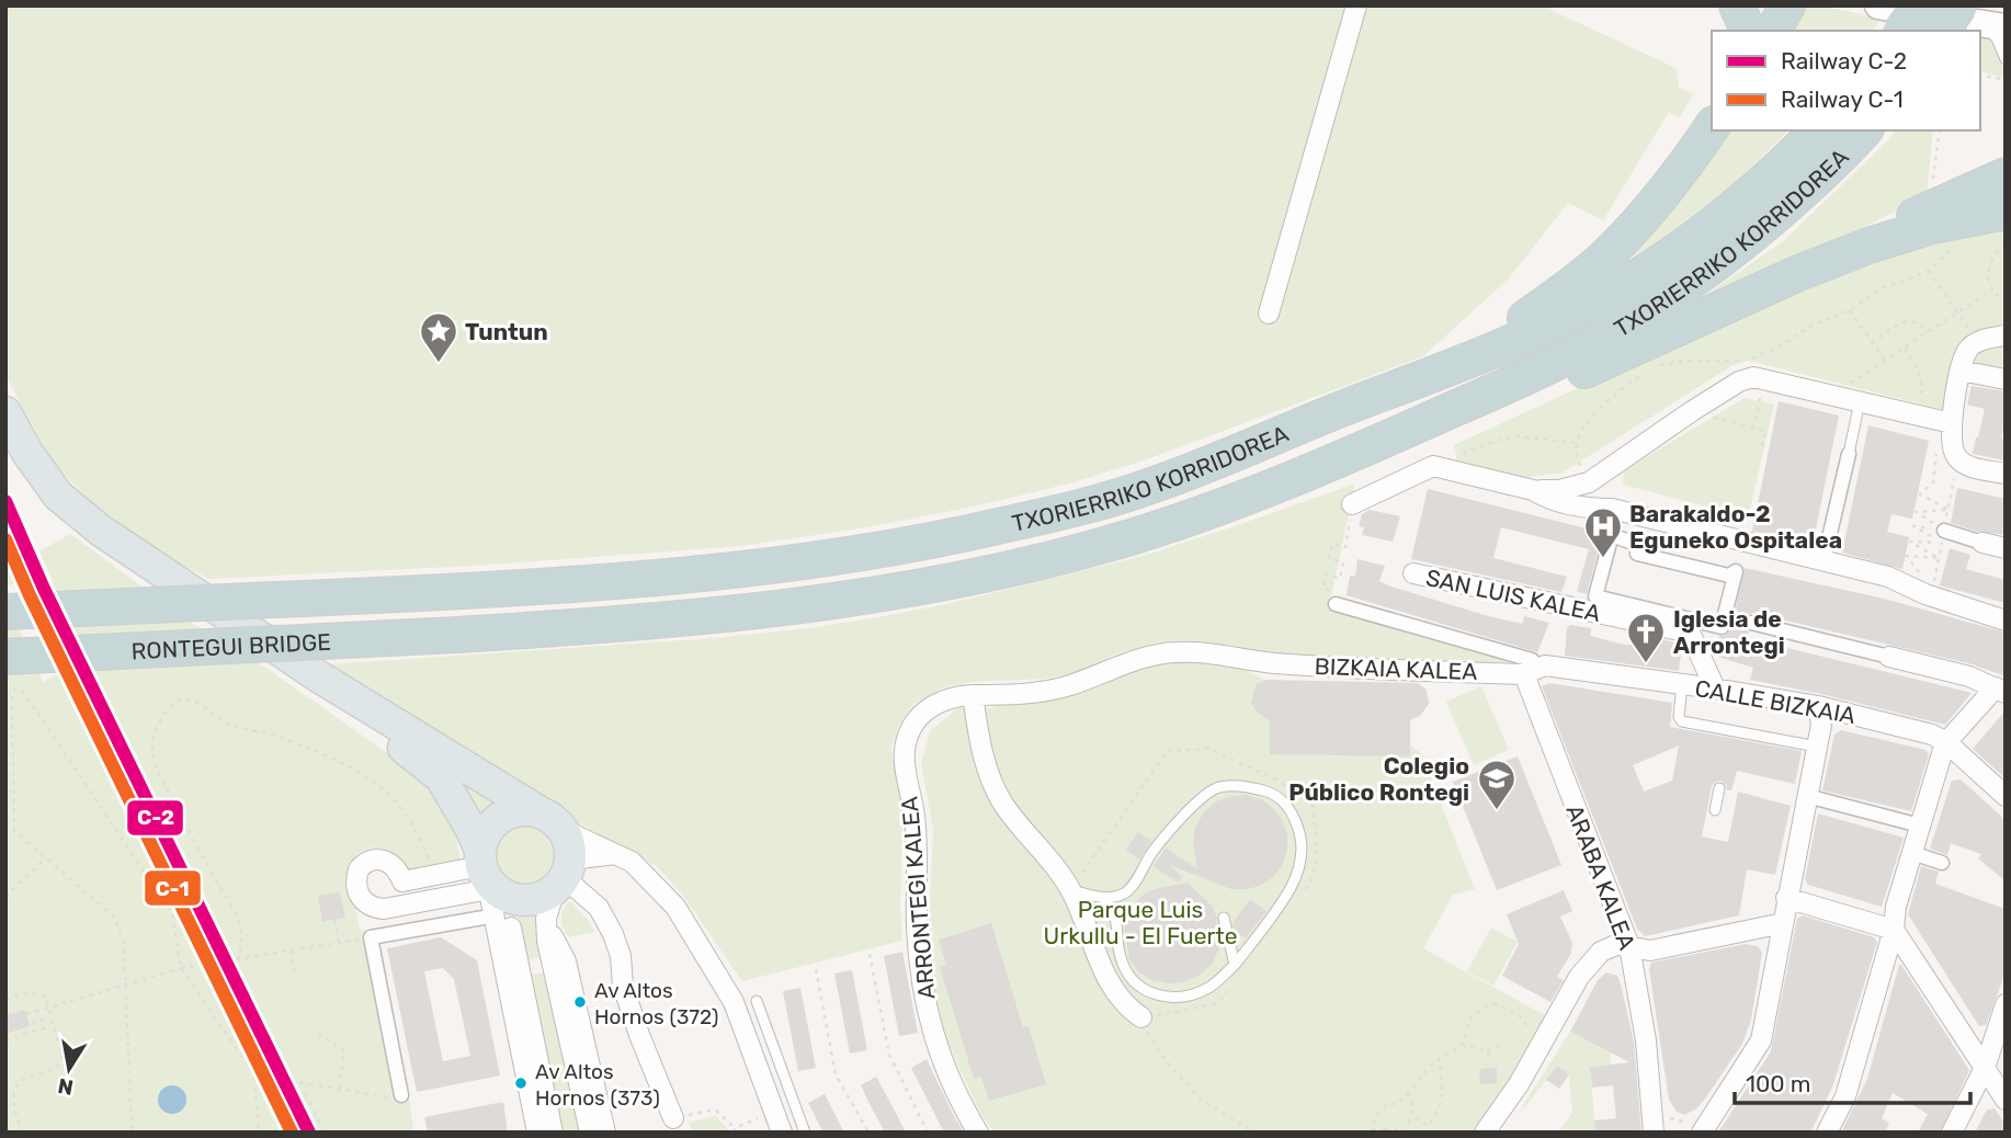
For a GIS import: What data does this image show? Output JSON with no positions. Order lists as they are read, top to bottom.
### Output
{
  "streets": {
    "highway": ["TXORIERRIKO KORRIDOREA", "RONTEGUI BRIDGE"],
    "street": [
      "SAN LUIS KALEA",
      "BIZKAIA KALEA",
      "CALLE BIZKAIA",
      "ARABA KALEA",
      "ARRONTEGI KALEA"
    ]
  },
  "crossings": [
    ["TXORIERRIKO KORRIDOREA", "RONTEGUI BRIDGE"],
    ["SAN LUIS KALEA", "CALLE BIZKAIA"],
    ["BIZKAIA KALEA", "CALLE BIZKAIA"],
    ["BIZKAIA KALEA", "ARABA KALEA"],
    ["BIZKAIA KALEA", "ARRONTEGI KALEA"],
    ["CALLE BIZKAIA", "ARABA KALEA"]
  ],
  "parks": ["Parque Luis Urkullu - El Fuerte"],
  "places": {
    "place": ["Tuntun"],
    "hospital": ["Barakaldo-2 Eguneko Ospitalea"],
    "church": ["Iglesia de Arrontegi"],
    "school or university": ["Colegio Público Rontegi"],
    "other": ["Av Altos Hornos (372)", "Av Altos Hornos (373)"]
  },
  "lines": ["rail line C-2", "rail line C-1"],
  "legend": ["Railway C-2", "Railway C-1"],
  "scale_bar": "100 m",
  "north": "bottom"
}
